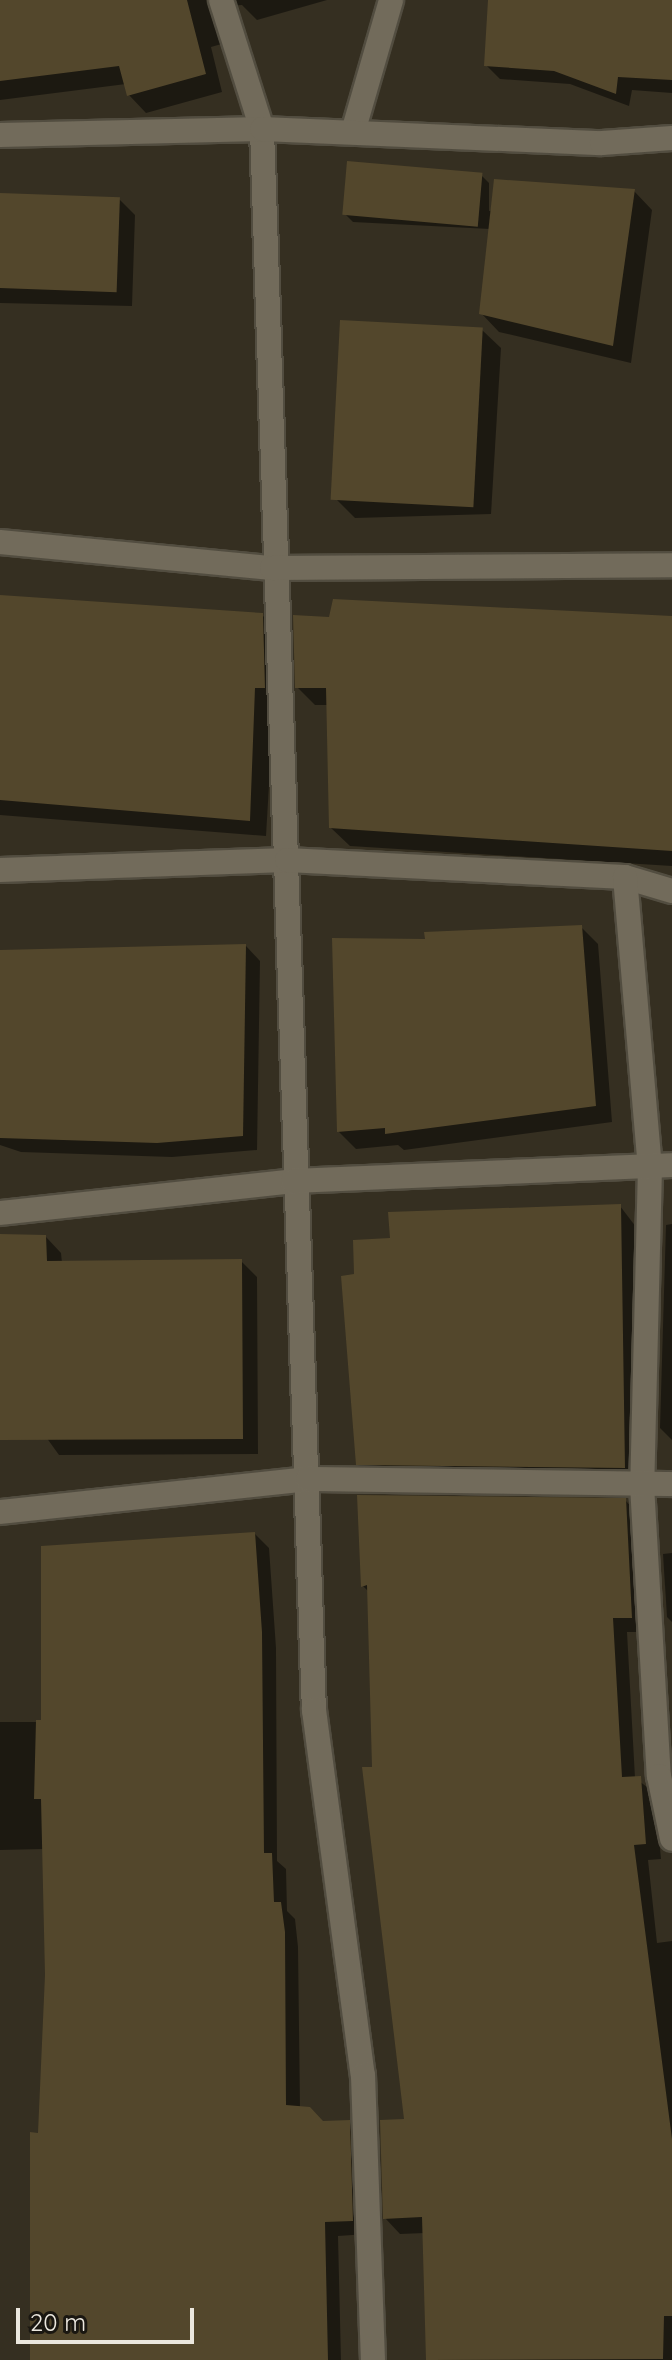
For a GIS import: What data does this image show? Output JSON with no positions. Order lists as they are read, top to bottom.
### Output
{
  "scale_bar": "20 m"
}
